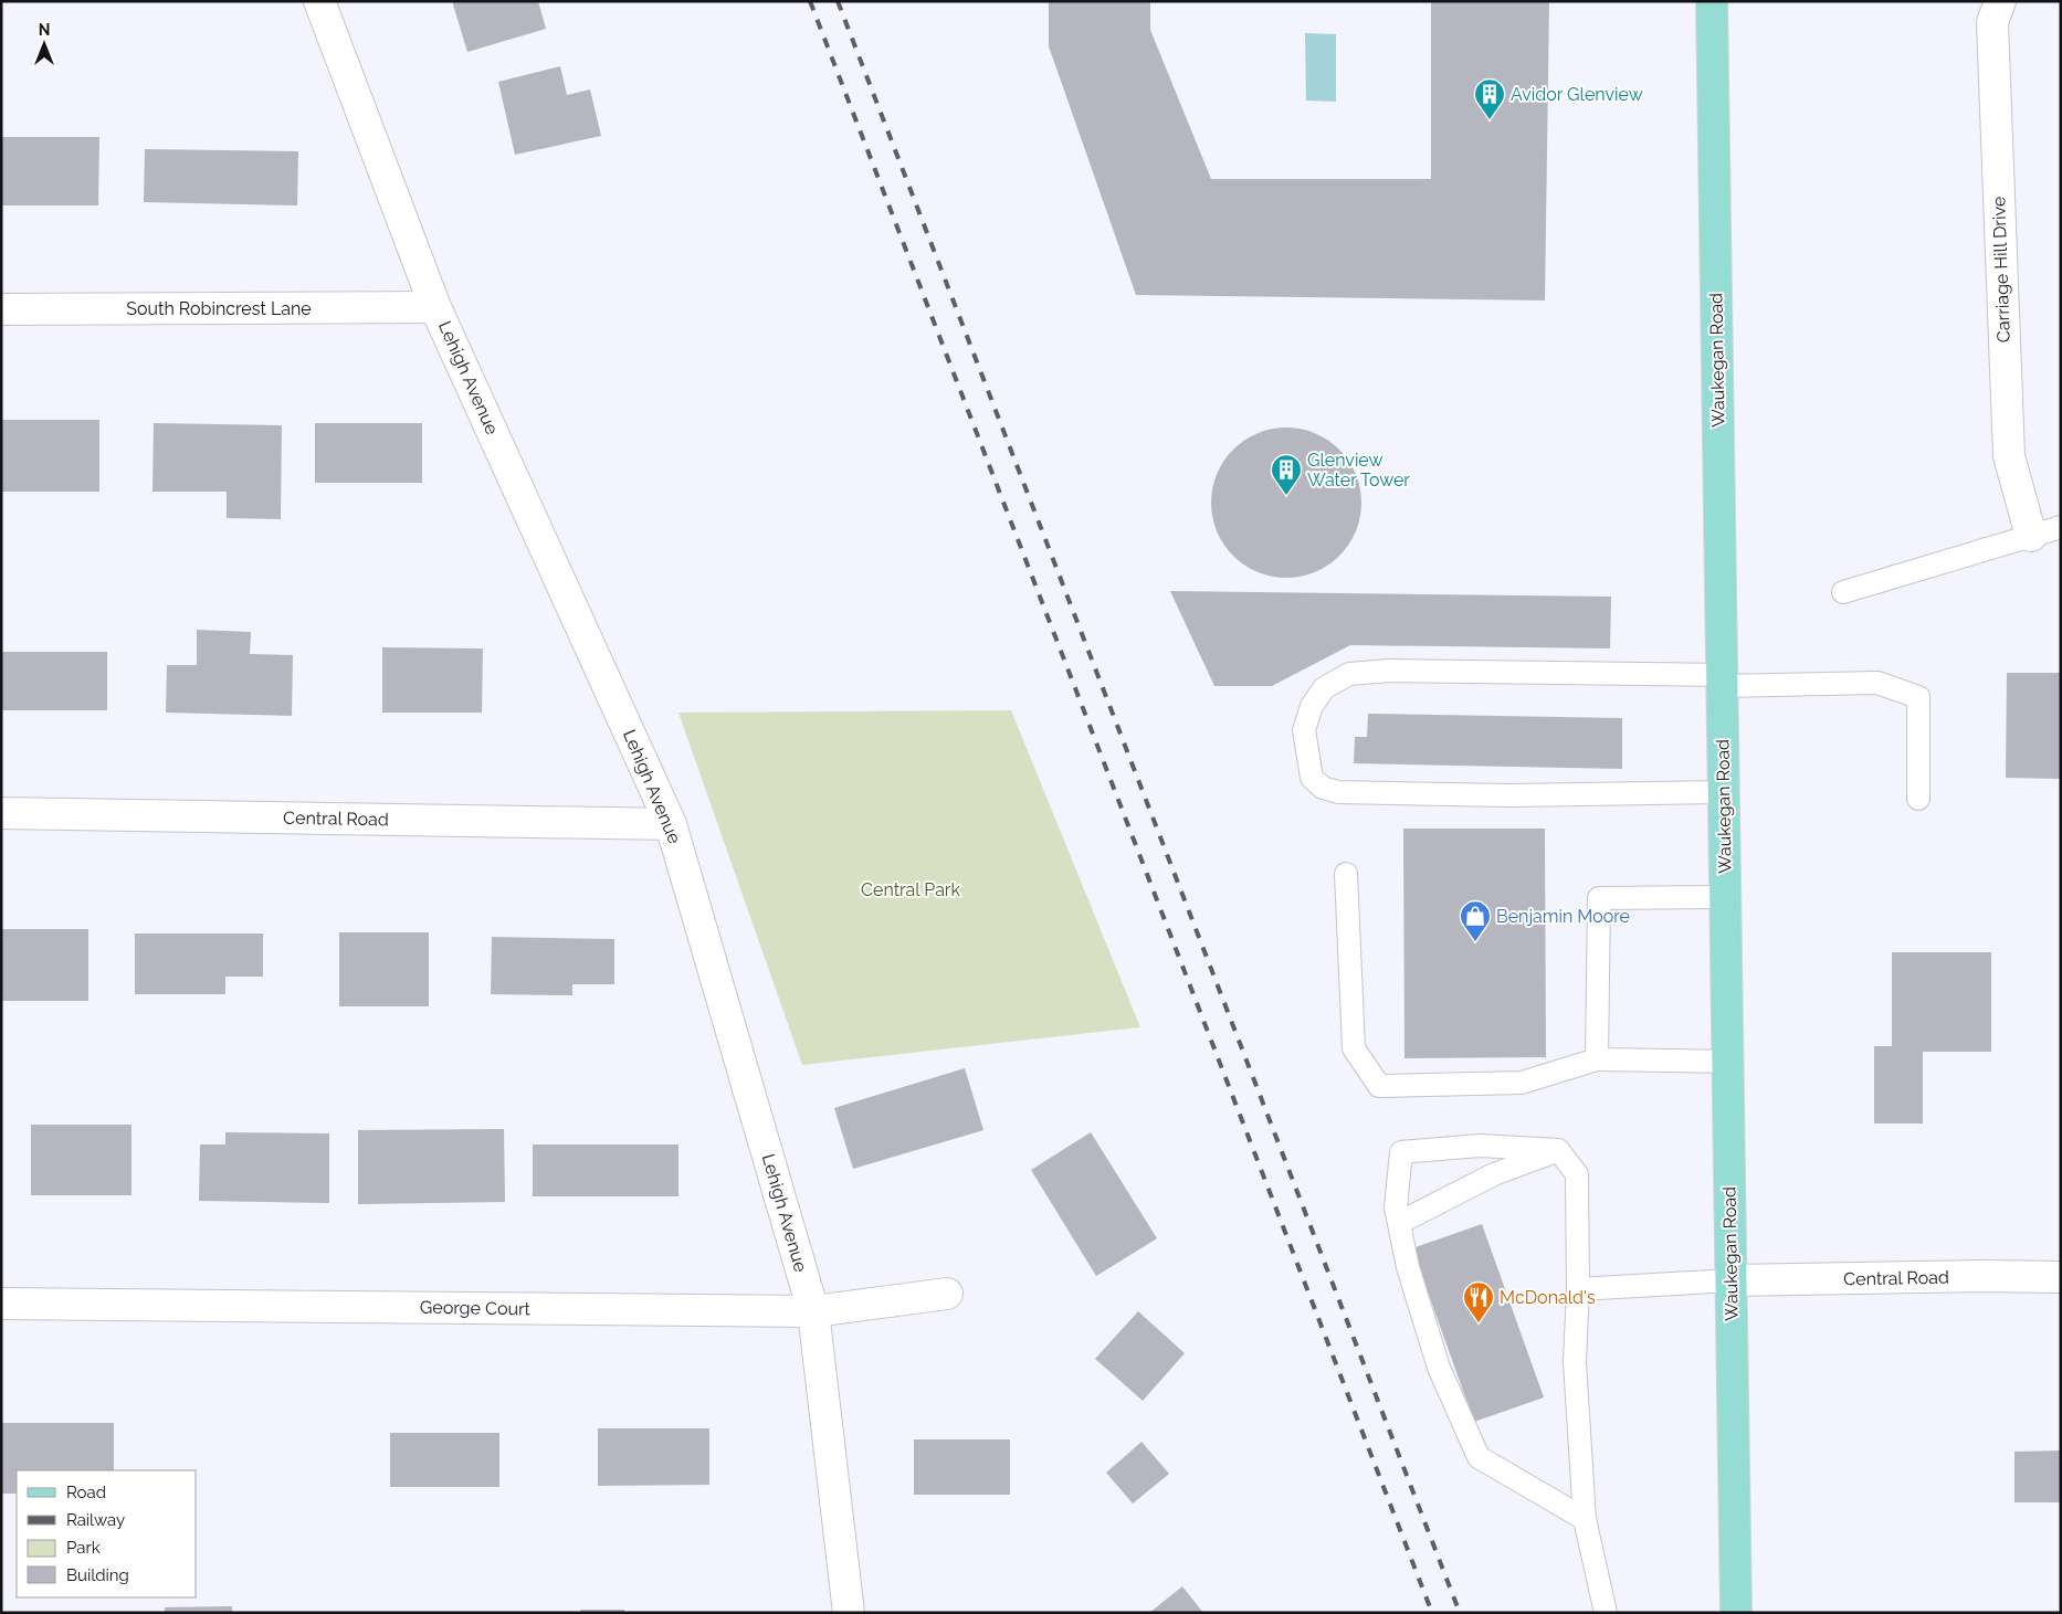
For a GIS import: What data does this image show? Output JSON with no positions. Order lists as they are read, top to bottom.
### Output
{
  "streets": {
    "main road": ["Waukegan Road"],
    "street": [
      "Carriage Hill Drive",
      "South Robincrest Lane",
      "Lehigh Avenue",
      "Central Road",
      "George Court"
    ]
  },
  "crossings": [
    ["South Robincrest Lane", "Lehigh Avenue"],
    ["Waukegan Road", "Central Road"],
    ["Lehigh Avenue", "Central Road"],
    ["Lehigh Avenue", "George Court"]
  ],
  "parks": ["Central Park"],
  "places": {
    "building": ["Avidor Glenview", "Glenview Water Tower"],
    "shop": ["Benjamin Moore"],
    "restaurant": ["McDonald's"]
  },
  "legend": [
    "Road",
    "Railway",
    "Park",
    "Building"
  ],
  "north": "top"
}
